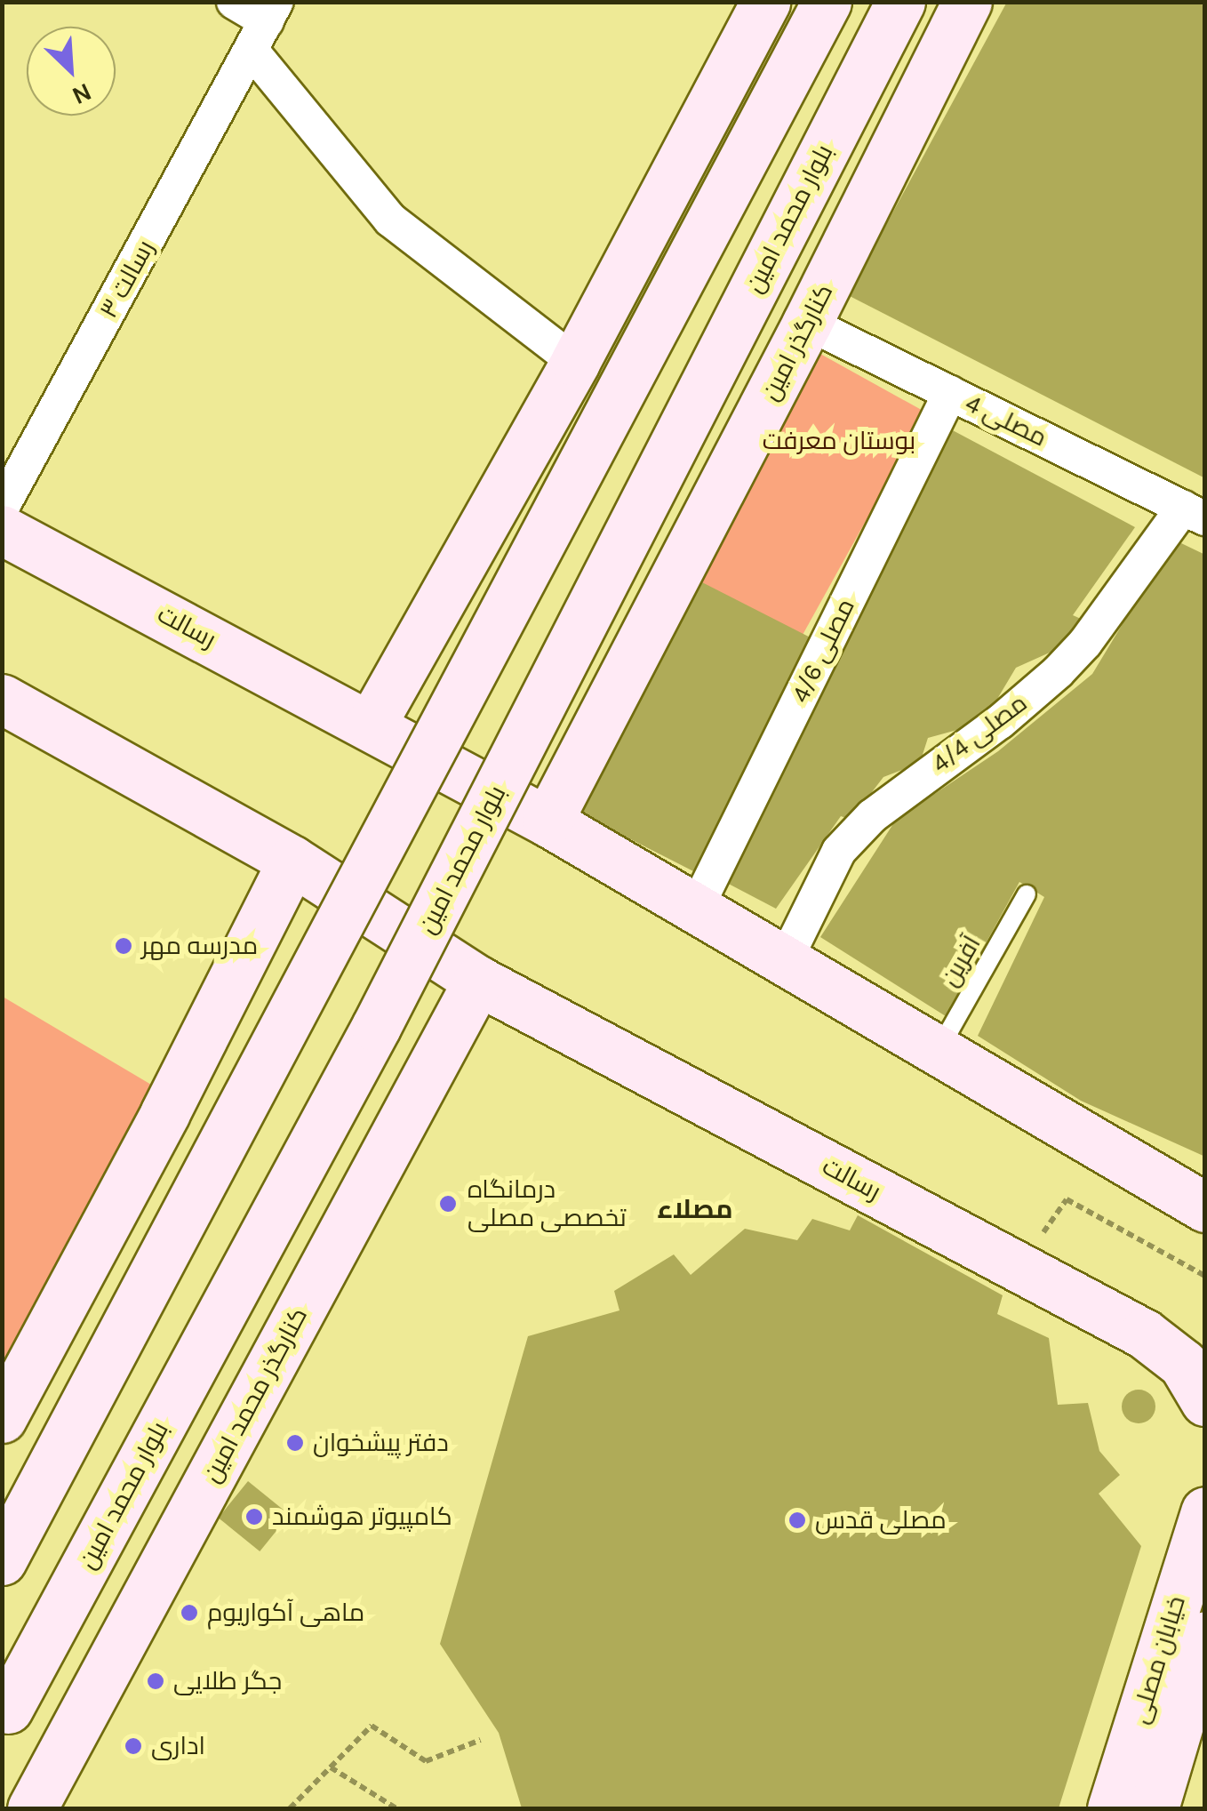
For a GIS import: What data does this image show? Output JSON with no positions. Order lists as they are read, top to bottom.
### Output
{
  "streets": {
    "street": [
      "بلوار محمد امین",
      "رسالت ۳",
      "کنارگذر امین",
      "مصلی 4",
      "رسالت",
      "مصلی 4/6",
      "مصلی 4/4",
      "کنارگذر محمد امین",
      "خیابان مصلی"
    ],
    "lane": ["آفرین"]
  },
  "crossings": [
    ["کنارگذر امین", "مصلی 4"],
    ["کنارگذر امین", "رسالت"],
    ["مصلی 4", "مصلی 4/6"],
    ["مصلی 4", "مصلی 4/4"],
    ["رسالت", "کنارگذر محمد امین"]
  ],
  "districts": ["مصلاء"],
  "parks": ["بوستان معرفت"],
  "places": [
    "مدرسه مهر",
    "درمانگاه تخصصی مصلی",
    "دفتر پیشخوان",
    "کامپیوتر هوشمند",
    "مصلی قدس",
    "ماهی آکواریوم",
    "جگر طلایی",
    "اداری"
  ],
  "north": "bottom right"
}
